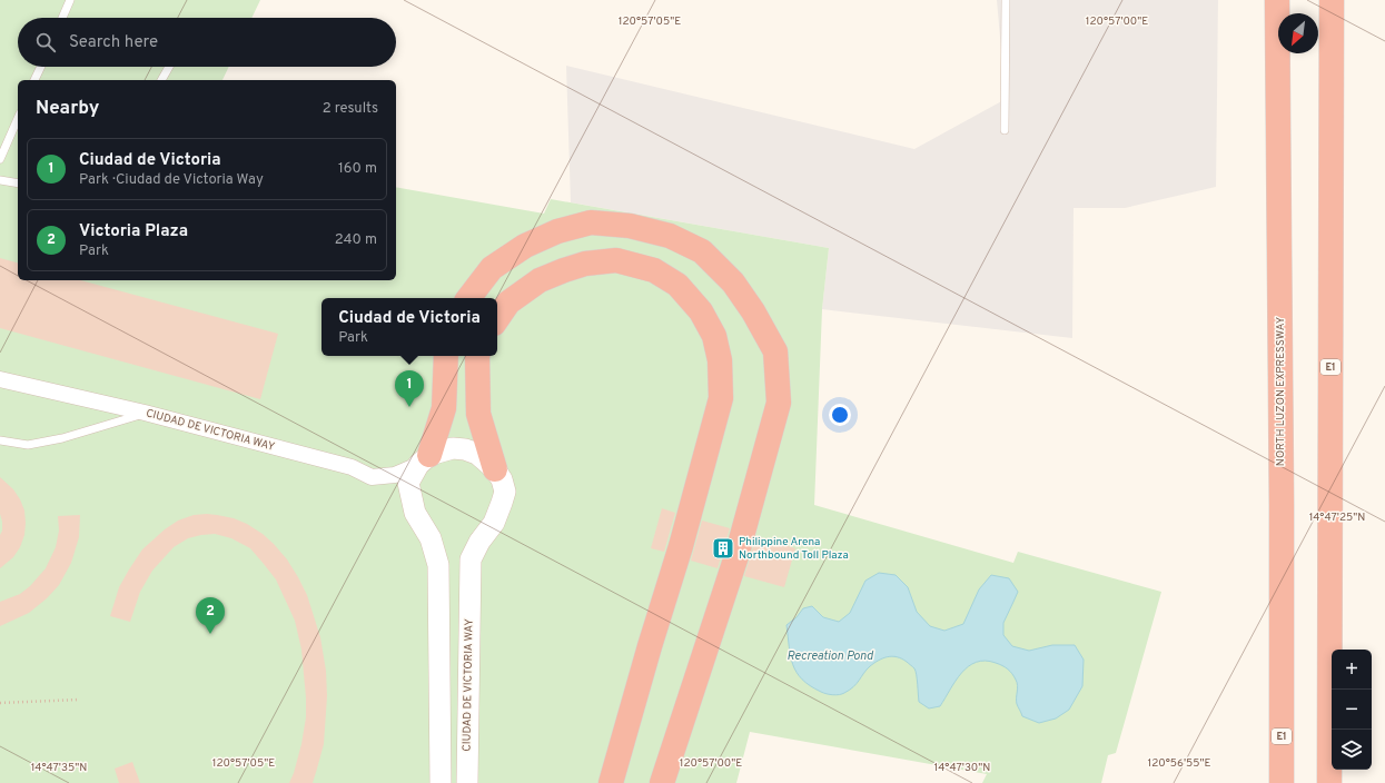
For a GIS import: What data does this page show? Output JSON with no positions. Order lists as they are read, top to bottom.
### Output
{
  "streets": {
    "highway": ["E1", "NORTH LUZON EXPRESSWAY"],
    "main road": ["CIUDAD DE VICTORIA WAY"]
  },
  "water": ["Recreation Pond"],
  "places": {
    "building": ["Philippine Arena Northbound Toll Plaza"]
  },
  "north": "bottom left",
  "page": {
    "search": "Search here",
    "heading": ["Nearby", "2 results"],
    "list": [
      {
        "mark": "1",
        "name": "Ciudad de Victoria",
        "note": "Park · Ciudad de Victoria Way",
        "value": "160 m"
      },
      {
        "mark": "2",
        "name": "Victoria Plaza",
        "note": "Park",
        "value": "240 m"
      }
    ],
    "popup": ["Ciudad de Victoria", "Park"],
    "pins": ["1", "2"],
    "map_buttons": ["+", "−"]
  },
  "coordinates": [
    "120°57'05\"E",
    "120°57'00\"E",
    "14°47'25\"N",
    "120°56'55\"E",
    "14°47'35\"N",
    "14°47'30\"N"
  ]
}
